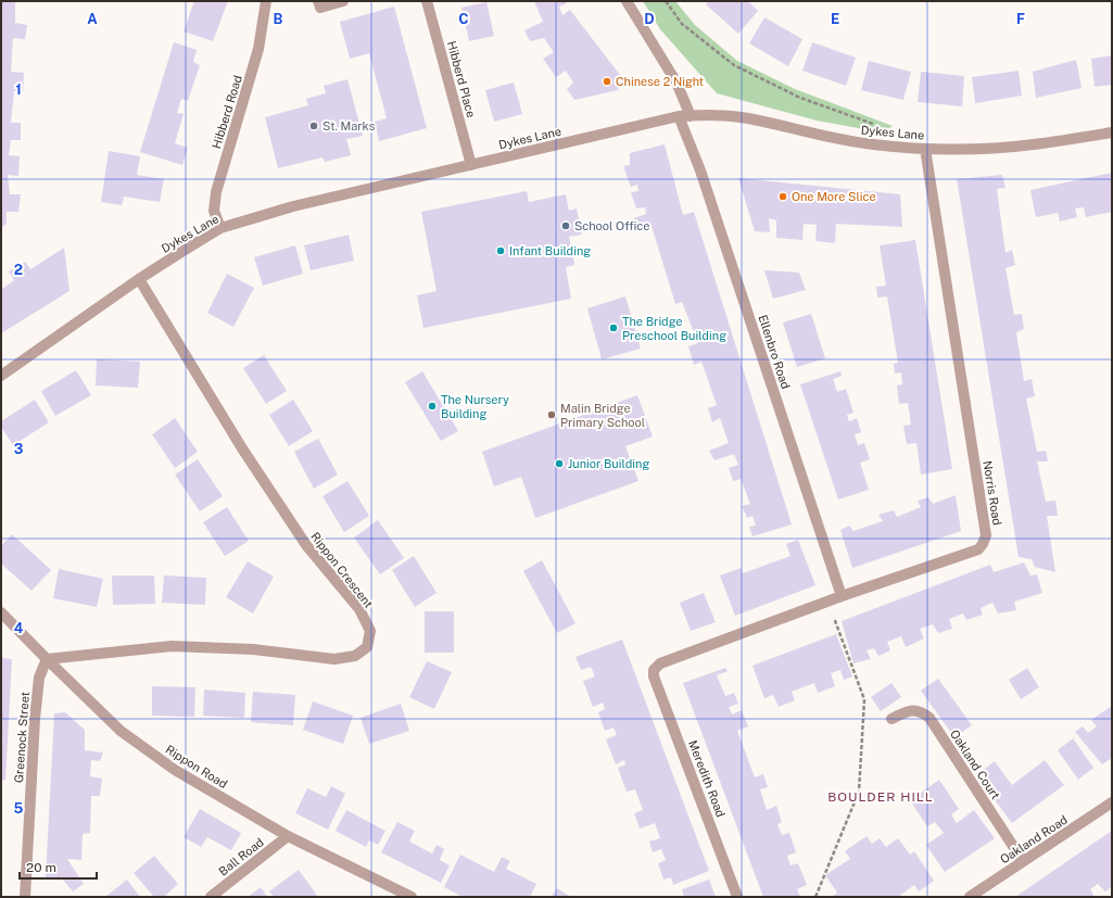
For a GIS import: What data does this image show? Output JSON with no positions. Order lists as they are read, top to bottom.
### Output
{
  "streets": {
    "street": [
      "Hibberd Place",
      "Hibberd Road",
      "Dykes Lane",
      "Ellenbro Road",
      "Norris Road",
      "Rippon Crescent",
      "Greenock Street",
      "Oakland Court",
      "Rippon Road",
      "Meredith Road",
      "Oakland Road",
      "Ball Road"
    ]
  },
  "crossings": [
    ["Hibberd Place", "Dykes Lane"],
    ["Hibberd Road", "Dykes Lane"],
    ["Dykes Lane", "Ellenbro Road"],
    ["Dykes Lane", "Norris Road"],
    ["Dykes Lane", "Rippon Crescent"],
    ["Ellenbro Road", "Norris Road"],
    ["Norris Road", "Meredith Road"],
    ["Rippon Crescent", "Greenock Street"],
    ["Rippon Crescent", "Rippon Road"],
    ["Greenock Street", "Rippon Road"],
    ["Oakland Court", "Oakland Road"],
    ["Rippon Road", "Ball Road"]
  ],
  "districts": ["BOULDER HILL"],
  "places": [
    "Chinese 2 Night",
    "St. Marks",
    "One More Slice",
    "School Office",
    "Infant Building",
    "The Bridge Preschool Building",
    "The Nursery Building",
    "Malin Bridge Primary School",
    "Junior Building"
  ],
  "scale_bar": "20 m",
  "grid": {
    "columns": [
      "A",
      "B",
      "C",
      "D",
      "E",
      "F"
    ],
    "rows": [
      "1",
      "2",
      "3",
      "4",
      "5"
    ]
  }
}
